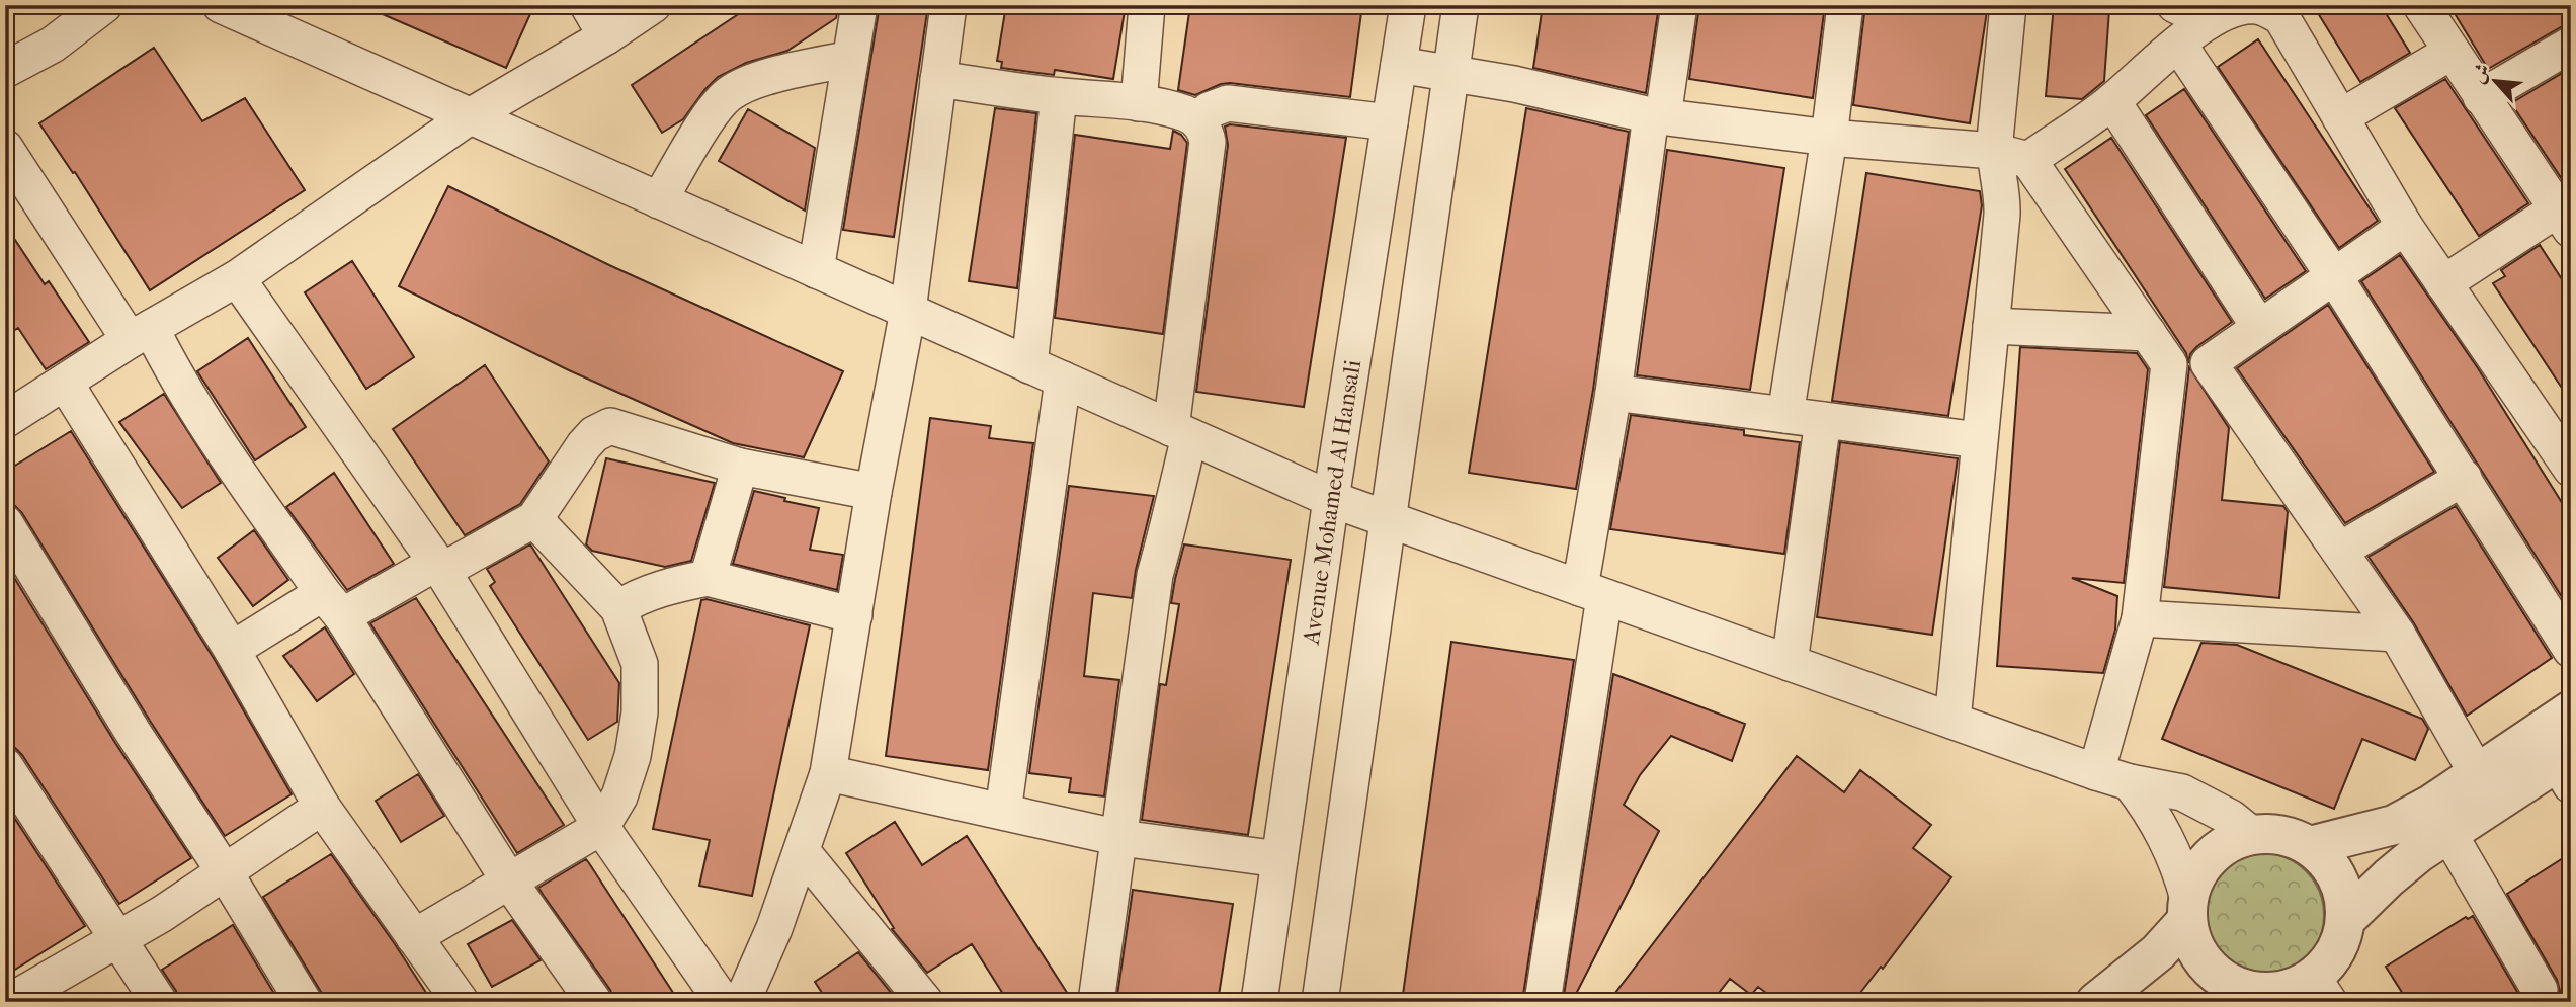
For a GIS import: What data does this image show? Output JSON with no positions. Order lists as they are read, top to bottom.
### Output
{
  "streets": {
    "street": ["Avenue Mohamed Al Hansali"]
  },
  "north": "top left"
}
